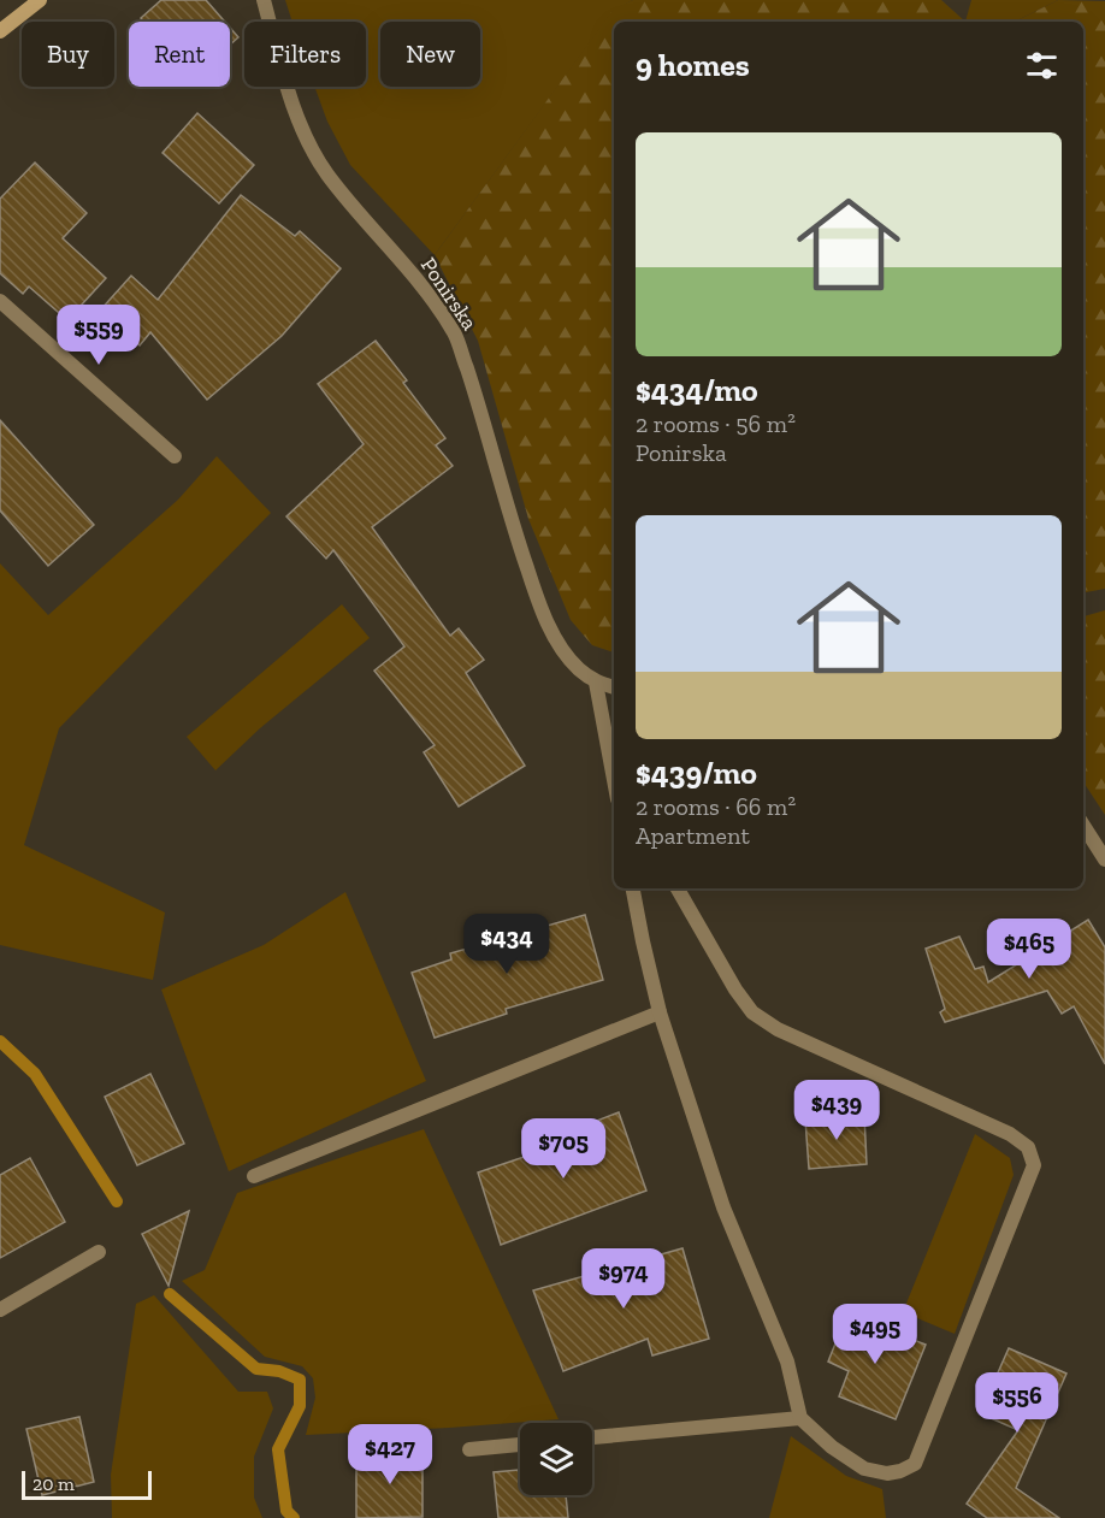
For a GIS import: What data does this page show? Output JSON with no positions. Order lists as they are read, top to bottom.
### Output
{
  "streets": {
    "street": ["Ponirska"]
  },
  "scale_bar": "20 m",
  "page": {
    "chip": [
      "Buy",
      "Rent",
      "Filters",
      "New"
    ],
    "heading": "9 homes",
    "list": [
      {
        "name": "$434/mo",
        "note": "2 rooms · 56 m² · Ponirska"
      },
      {
        "name": "$439/mo",
        "note": "2 rooms · 66 m² · Apartment"
      }
    ],
    "price": [
      "$559",
      "$434",
      "$465",
      "$439",
      "$705",
      "$974",
      "$495",
      "$556",
      "$427"
    ],
    "scale": "20 m"
  }
}
